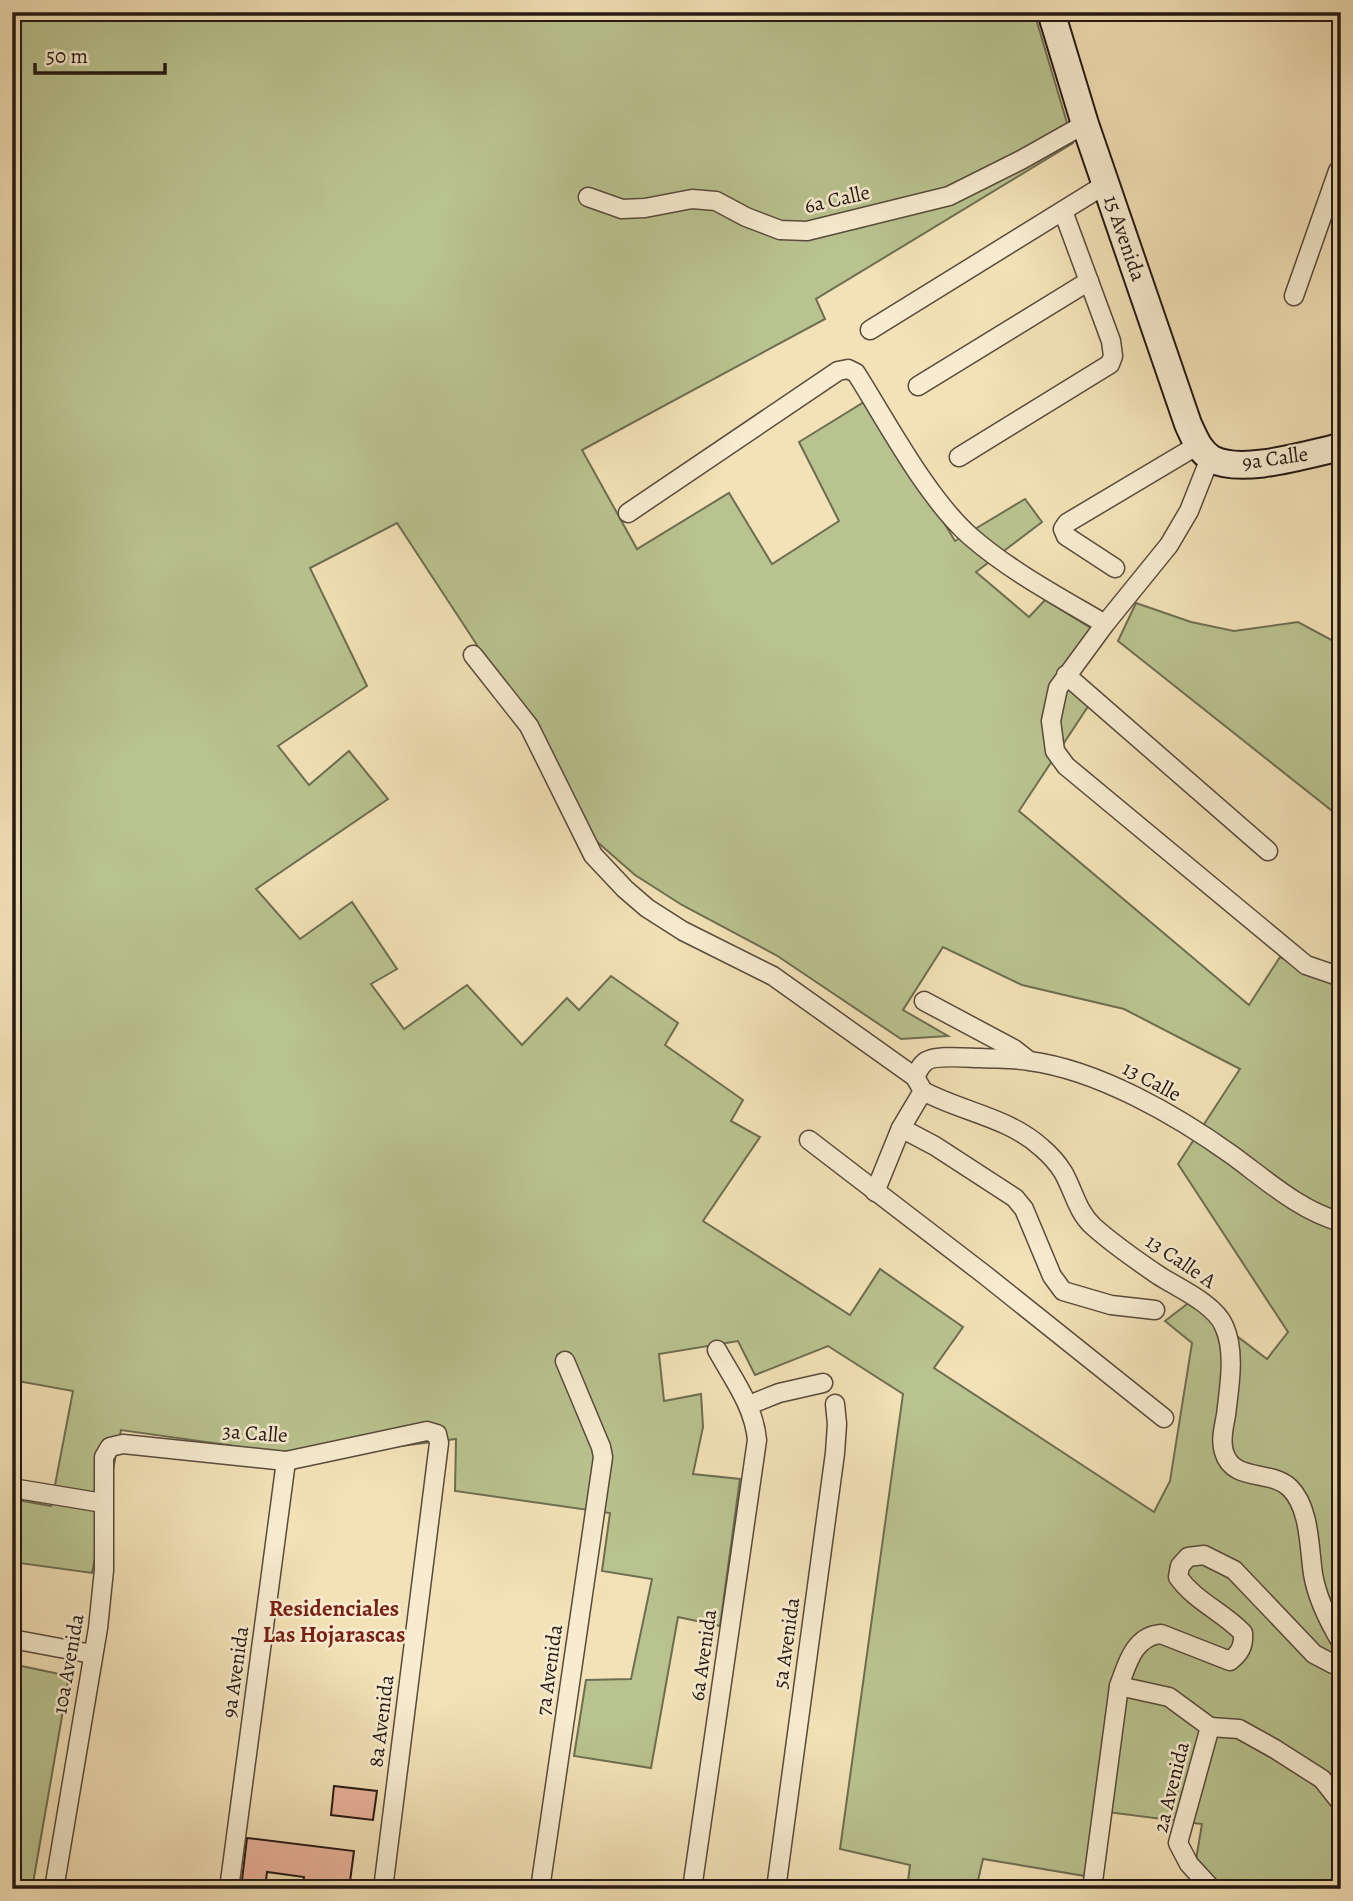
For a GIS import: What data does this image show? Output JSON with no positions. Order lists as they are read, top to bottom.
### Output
{
  "streets": {
    "street": [
      "6a Calle",
      "15 Avenida",
      "9a Calle",
      "13 Calle",
      "13 Calle A",
      "3a Calle",
      "5a Avenida",
      "6a Avenida",
      "10a Avenida",
      "7a Avenida",
      "9a Avenida",
      "8a Avenida",
      "2a Avenida"
    ]
  },
  "crossings": [
    ["6a Calle", "15 Avenida"],
    ["15 Avenida", "9a Calle"],
    ["13 Calle", "13 Calle A"],
    ["3a Calle", "10a Avenida"],
    ["3a Calle", "9a Avenida"],
    ["3a Calle", "8a Avenida"]
  ],
  "districts": ["Residenciales Las Hojarascas"],
  "scale_bar": "50 m"
}
